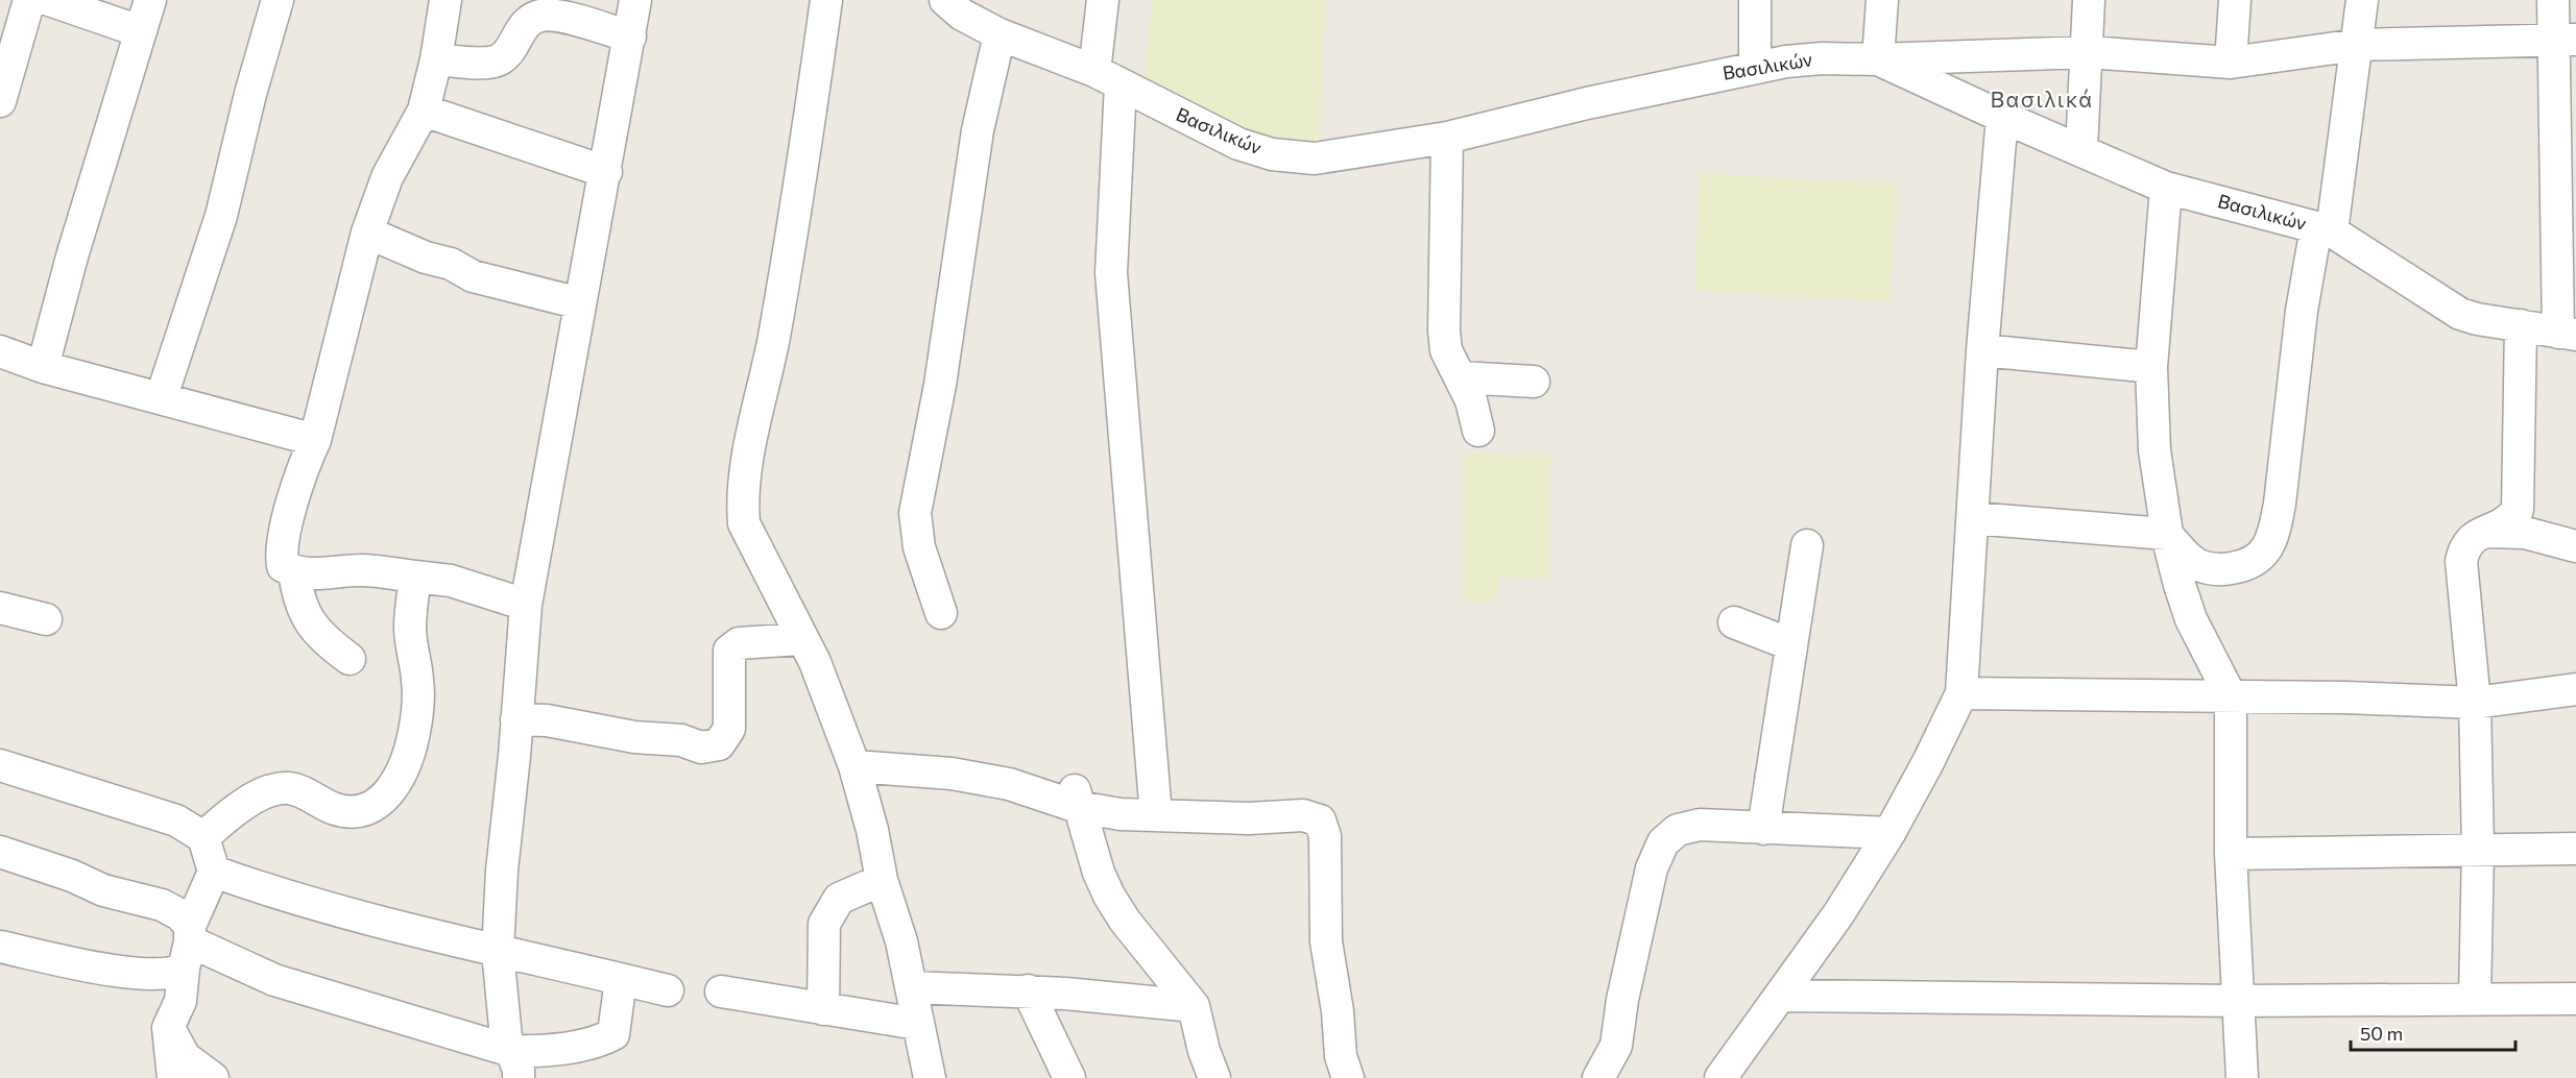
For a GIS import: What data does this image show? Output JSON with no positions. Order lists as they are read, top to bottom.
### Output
{
  "streets": {
    "street": ["Βασιλικών"]
  },
  "districts": ["Βασιλικά"],
  "scale_bar": "50 m"
}
